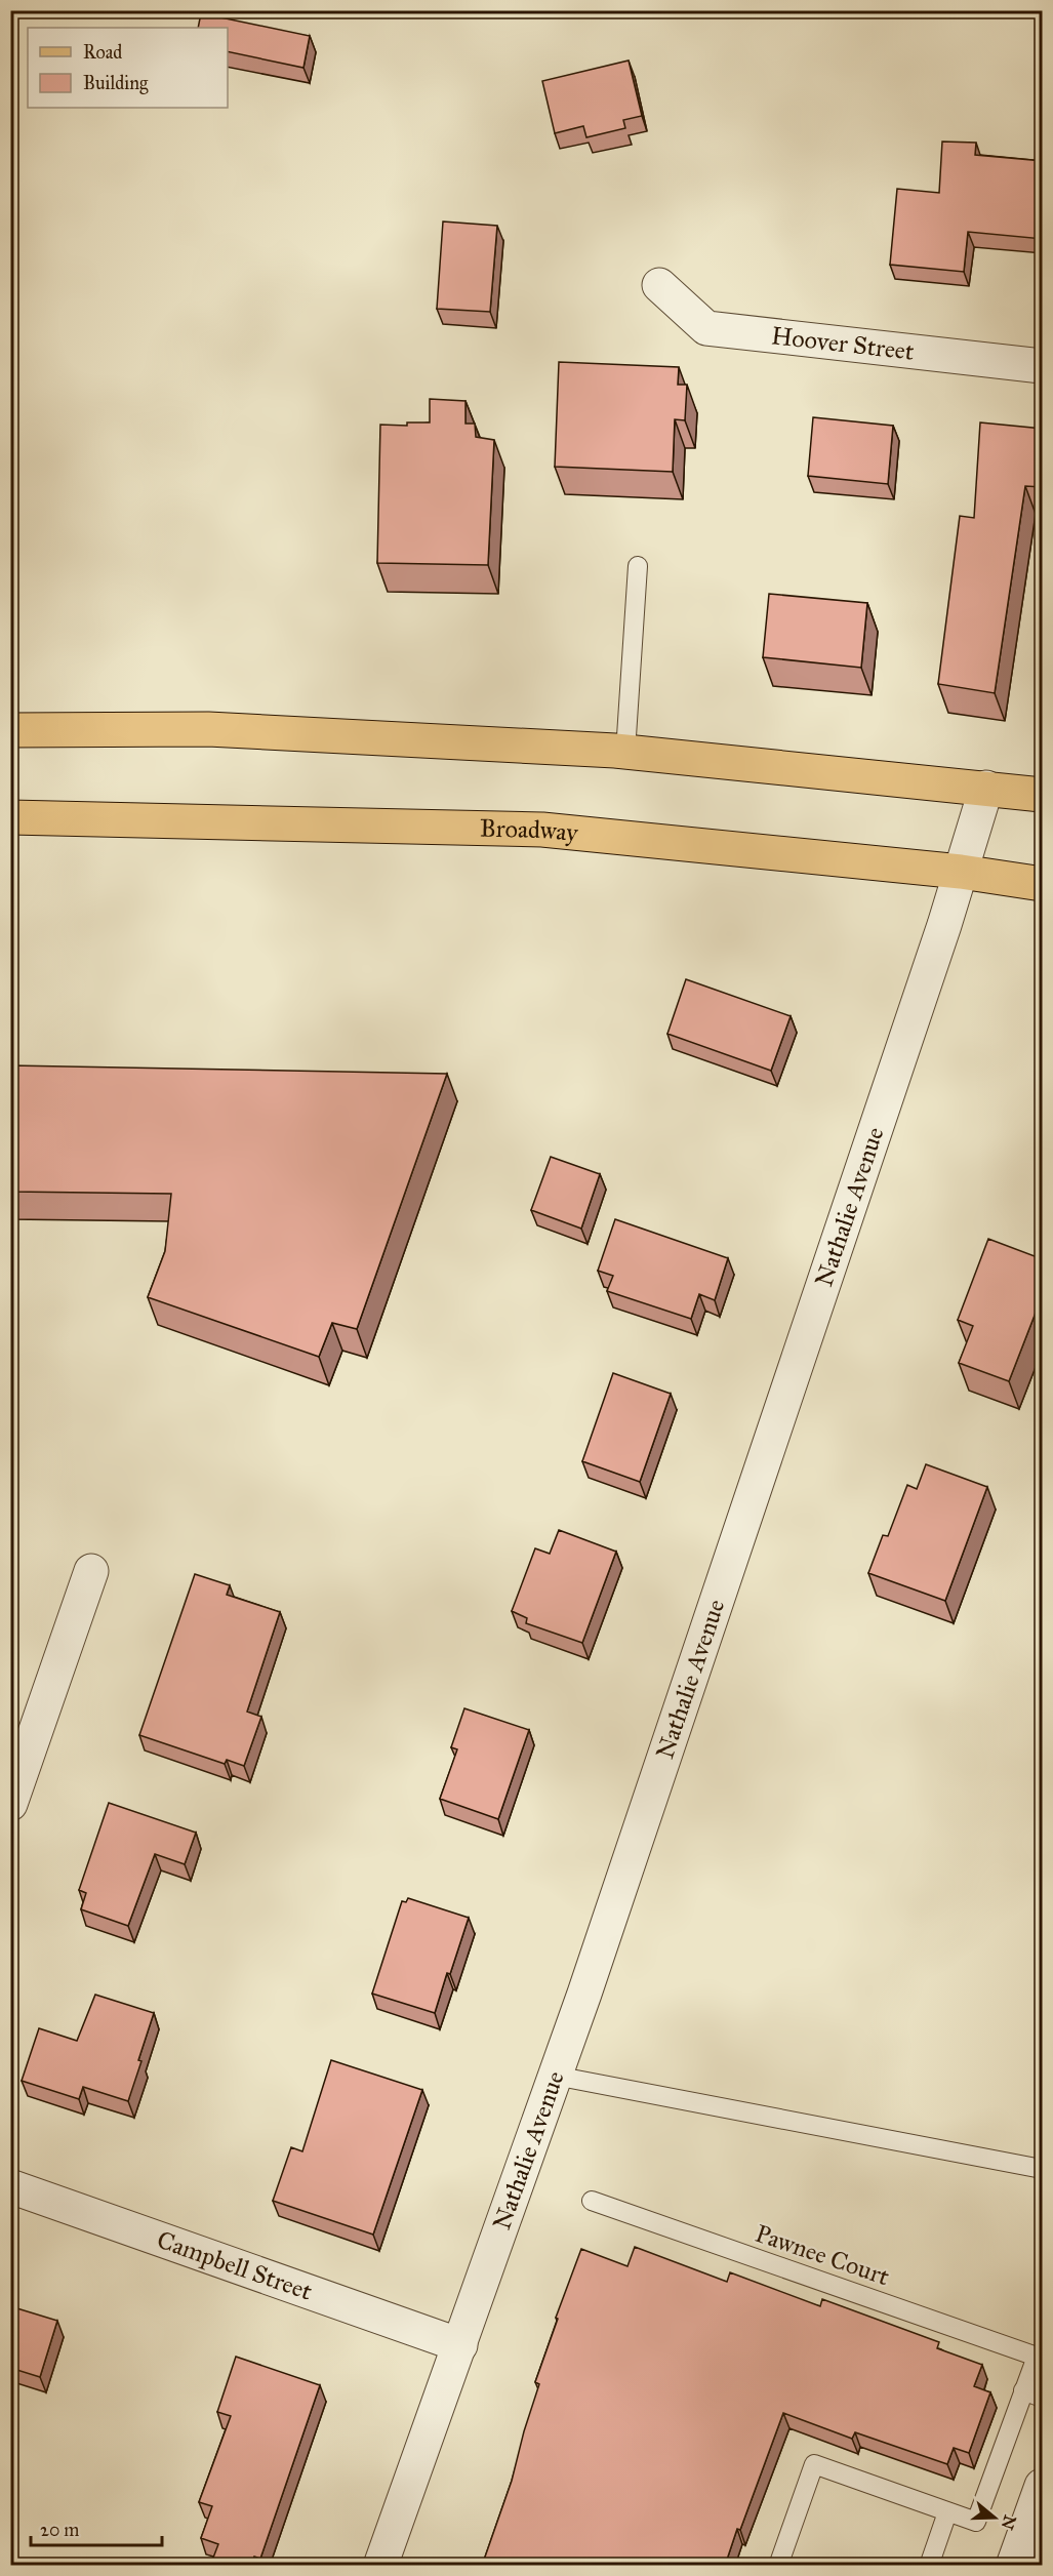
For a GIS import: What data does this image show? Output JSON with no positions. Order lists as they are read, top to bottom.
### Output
{
  "streets": {
    "main road": ["Broadway"],
    "street": ["Hoover Street", "Nathalie Avenue", "Campbell Street"],
    "lane": ["Pawnee Court"]
  },
  "crossings": [
    ["Broadway", "Nathalie Avenue"],
    ["Nathalie Avenue", "Campbell Street"]
  ],
  "legend": ["Road", "Building"],
  "scale_bar": "20 m",
  "north": "right"
}
